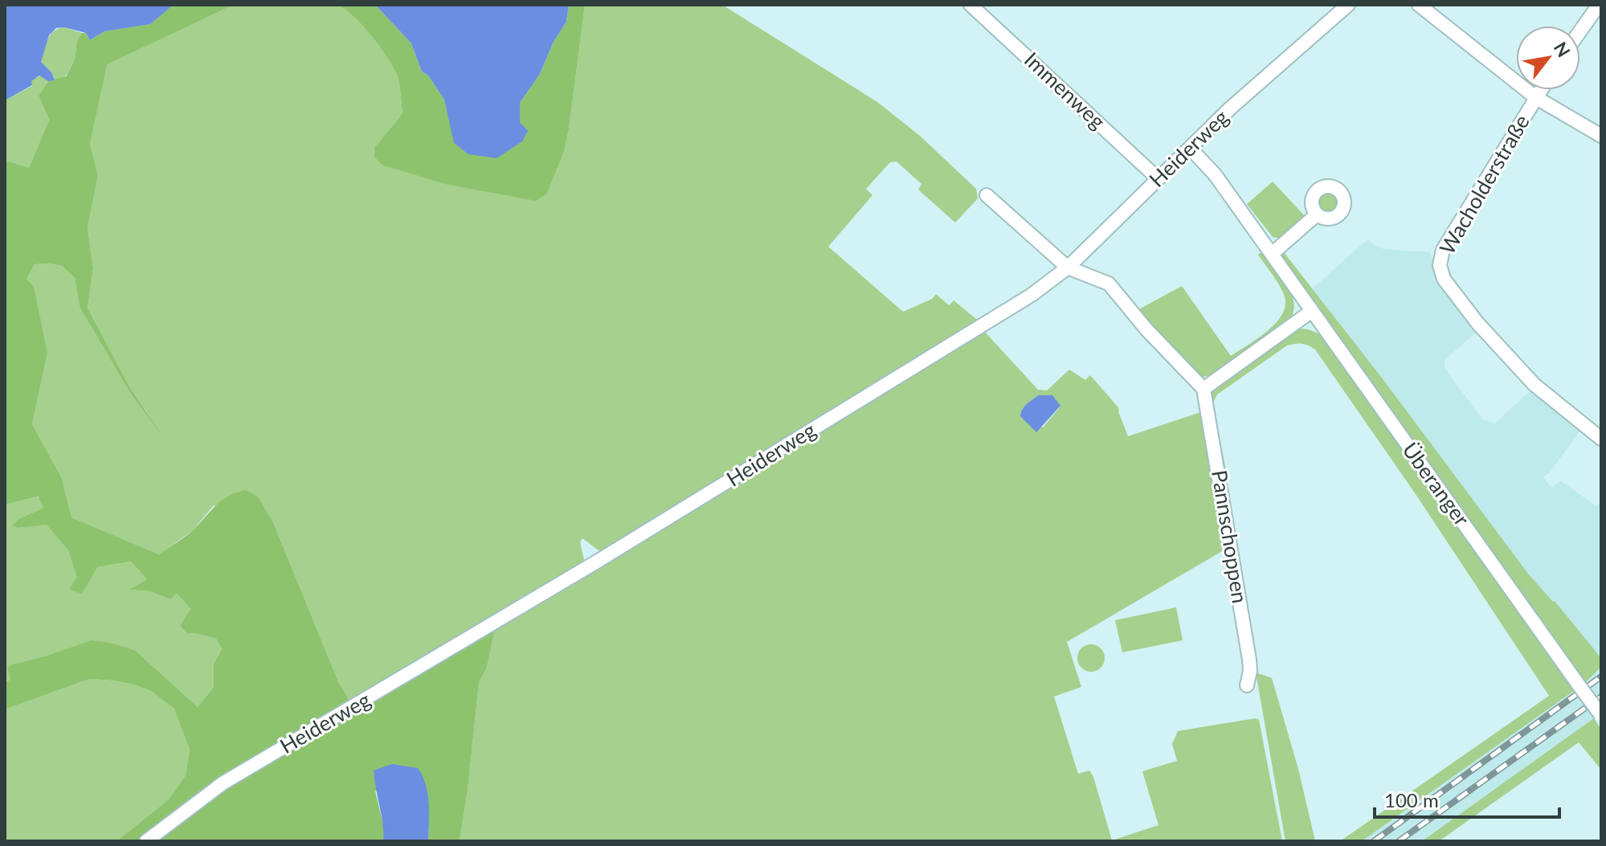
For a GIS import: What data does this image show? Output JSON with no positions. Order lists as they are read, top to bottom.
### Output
{
  "streets": {
    "street": [
      "Immenweg",
      "Heiderweg",
      "Wacholderstraße",
      "Überanger",
      "Pannschoppen"
    ]
  },
  "crossings": [
    ["Immenweg", "Heiderweg"],
    ["Heiderweg", "Überanger"]
  ],
  "scale_bar": "100 m",
  "north": "top right"
}
